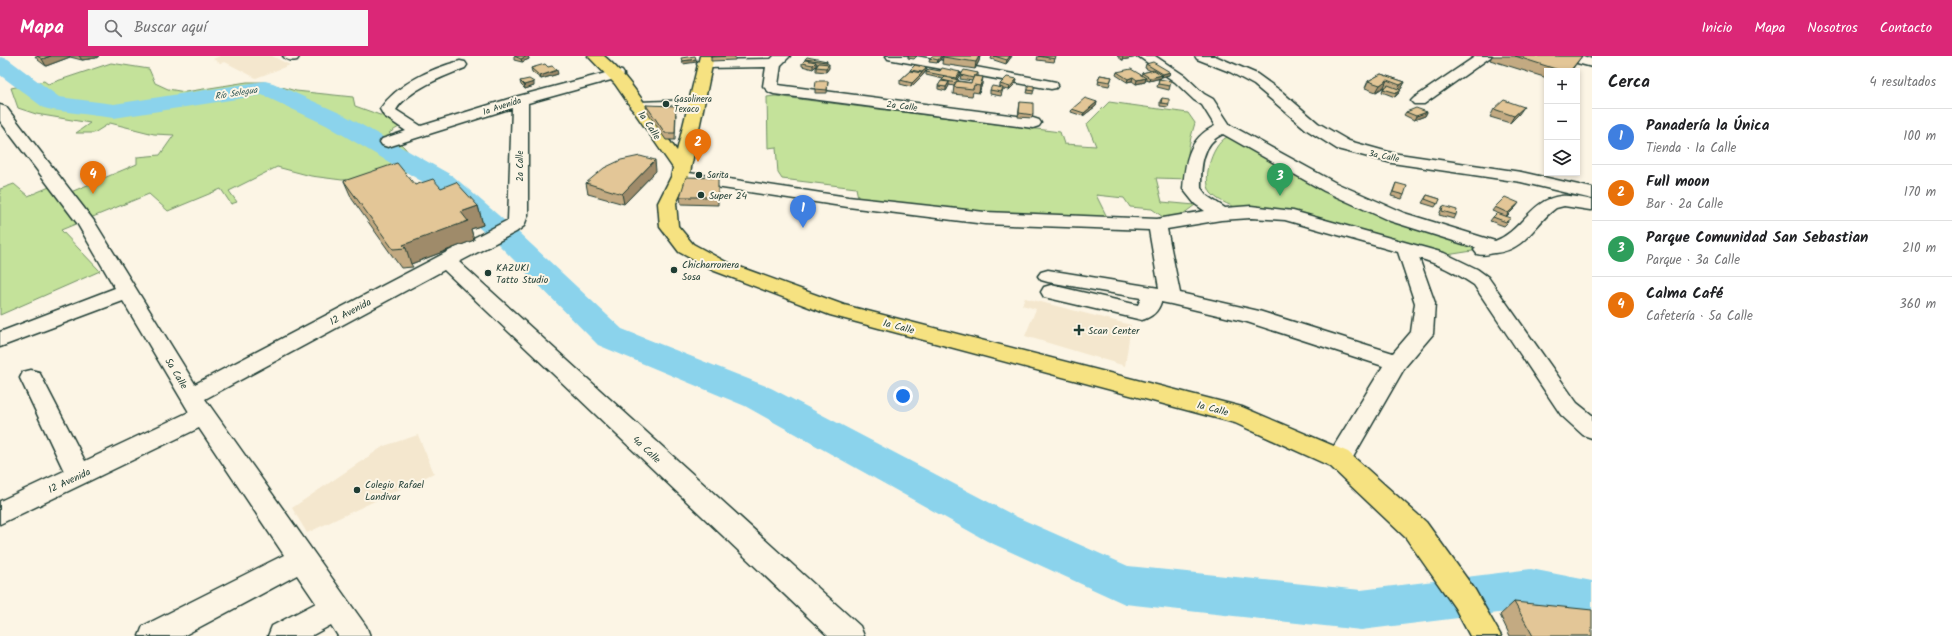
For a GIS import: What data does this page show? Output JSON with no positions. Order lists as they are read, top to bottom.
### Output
{
  "streets": {
    "main road": ["1a Calle"],
    "street": [
      "1a Avenida",
      "2a Calle",
      "3a Calle",
      "12 Avenida",
      "5a Calle",
      "4a Calle"
    ]
  },
  "crossings": [
    ["1a Avenida", "2a Calle"],
    ["1a Avenida", "1a Calle"],
    ["2a Calle", "12 Avenida"],
    ["12 Avenida", "5a Calle"],
    ["12 Avenida", "4a Calle"]
  ],
  "water": ["Río Selegua"],
  "places": {
    "other": [
      "Gasolinera Texaco",
      "Sarita",
      "Super 24",
      "Chicharronera Sosa",
      "KAZUKI Tatto Studio",
      "Colegio Rafael Landivar"
    ],
    "health": ["Scan Center"]
  },
  "page": {
    "header": "Mapa",
    "search": "Buscar aquí",
    "nav": [
      "Inicio",
      "Mapa",
      "Nosotros",
      "Contacto"
    ],
    "heading": ["Cerca", "4 resultados"],
    "map_buttons": ["+", "−"],
    "list": [
      {
        "mark": "1",
        "name": "Panadería la Única",
        "note": "Tienda · 1a Calle",
        "value": "100 m"
      },
      {
        "mark": "2",
        "name": "Full moon",
        "note": "Bar · 2a Calle",
        "value": "170 m"
      },
      {
        "mark": "3",
        "name": "Parque Comunidad San Sebastian",
        "note": "Parque · 3a Calle",
        "value": "210 m"
      },
      {
        "mark": "4",
        "name": "Calma Café",
        "note": "Cafetería · 5a Calle",
        "value": "360 m"
      }
    ],
    "pins": [
      "2",
      "4",
      "3",
      "1"
    ]
  }
}
